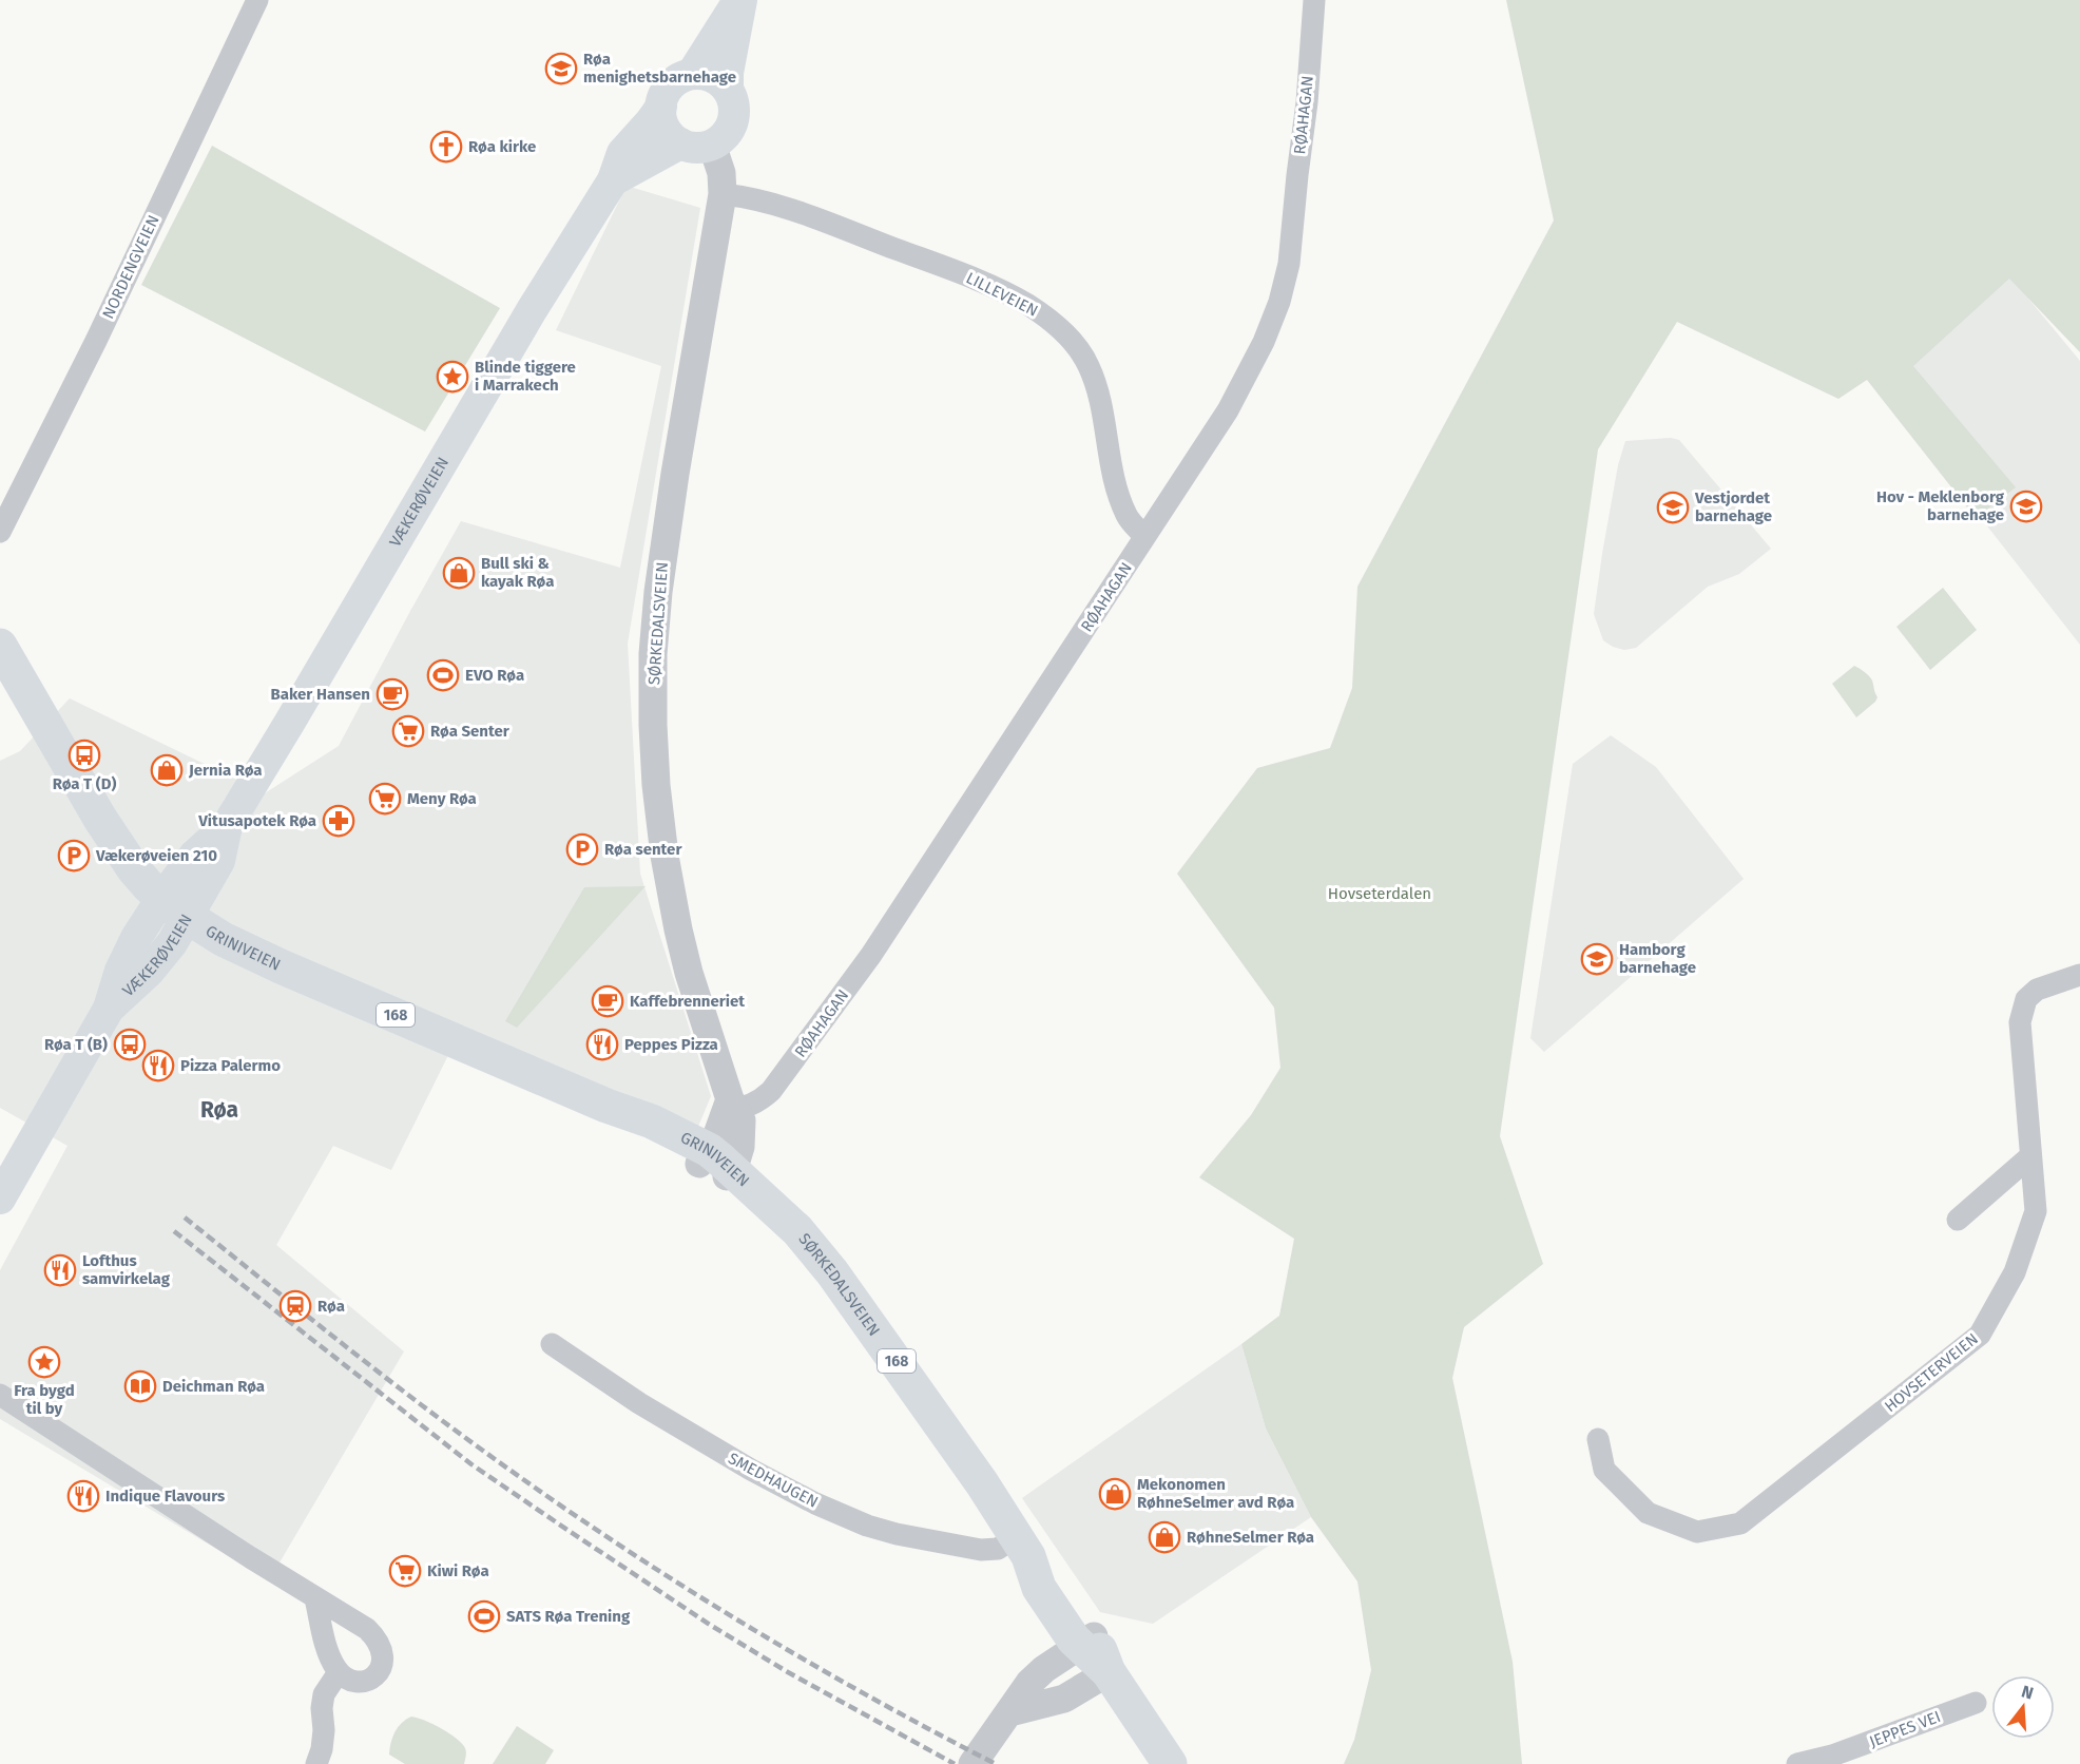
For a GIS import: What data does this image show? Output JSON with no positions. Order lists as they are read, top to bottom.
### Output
{
  "streets": {
    "main road": [
      "VÆKERØVEIEN",
      "SØRKEDALSVEIEN",
      "GRINIVEIEN",
      "168"
    ],
    "street": [
      "RØAHAGAN",
      "NORDENGVEIEN",
      "LILLEVEIEN",
      "HOVSETERVEIEN",
      "SMEDHAUGEN",
      "JEPPES VEI"
    ]
  },
  "crossings": [
    ["RØAHAGAN", "LILLEVEIEN"],
    ["RØAHAGAN", "SØRKEDALSVEIEN"],
    ["LILLEVEIEN", "SØRKEDALSVEIEN"],
    ["VÆKERØVEIEN", "SØRKEDALSVEIEN"],
    ["VÆKERØVEIEN", "GRINIVEIEN"],
    ["SØRKEDALSVEIEN", "GRINIVEIEN"],
    ["SØRKEDALSVEIEN", "SMEDHAUGEN"]
  ],
  "districts": ["Røa"],
  "parks": ["Hovseterdalen"],
  "places": {
    "school or university": [
      "Røa menighetsbarnehage",
      "Hov - Meklenborg barnehage",
      "Vestjordet barnehage",
      "Hamborg barnehage"
    ],
    "church": ["Røa kirke"],
    "place": ["Blinde tiggere i Marrakech", "Fra bygd til by"],
    "shop": [
      "Bull ski & kayak Røa",
      "Jernia Røa",
      "Mekonomen RøhneSelmer avd Røa",
      "RøhneSelmer Røa"
    ],
    "sports": ["EVO Røa", "SATS Røa Trening"],
    "cafe": ["Baker Hansen", "Kaffebrenneriet"],
    "supermarket": ["Røa Senter", "Meny Røa", "Kiwi Røa"],
    "bus stop": ["Røa T (D)", "Røa T (B)"],
    "pharmacy": ["Vitusapotek Røa"],
    "parking": ["Røa senter", "Vækerøveien 210"],
    "restaurant": [
      "Peppes Pizza",
      "Pizza Palermo",
      "Lofthus samvirkelag",
      "Indique Flavours"
    ],
    "station": ["Røa"],
    "library": ["Deichman Røa"]
  },
  "north": "top"
}
